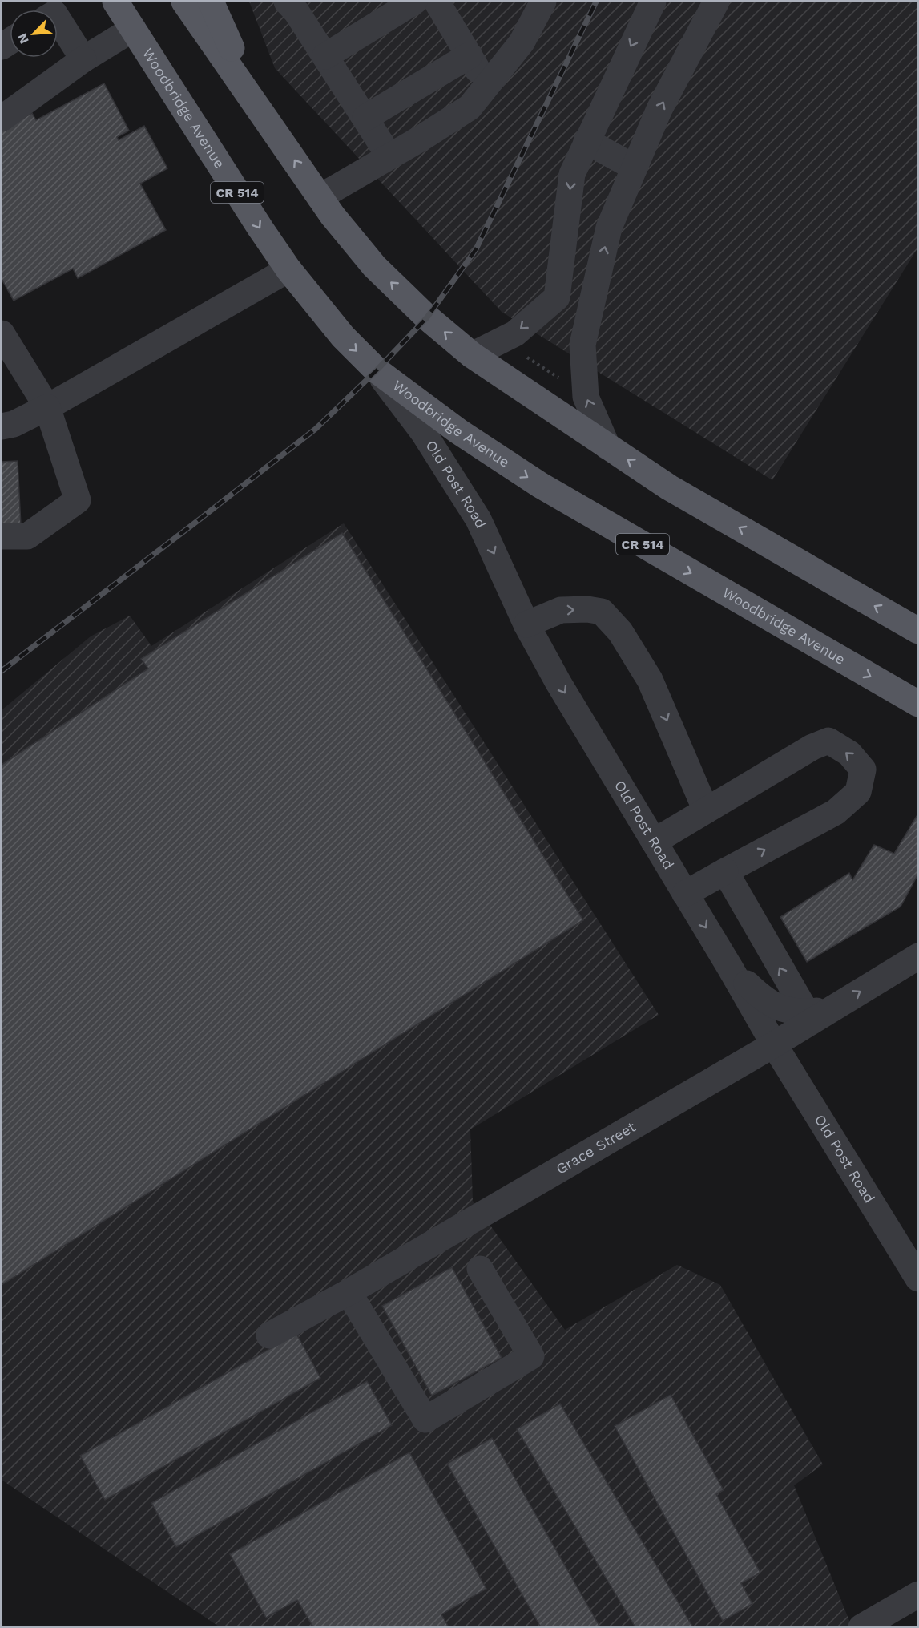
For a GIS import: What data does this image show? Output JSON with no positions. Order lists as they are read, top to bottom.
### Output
{
  "streets": {
    "main road": ["Woodbridge Avenue", "CR 514"],
    "street": ["Old Post Road", "Grace Street"]
  },
  "crossings": [
    ["Woodbridge Avenue", "Old Post Road"],
    ["Old Post Road", "Grace Street"]
  ],
  "one_way": ["Old Post Road"],
  "north": "bottom left"
}
